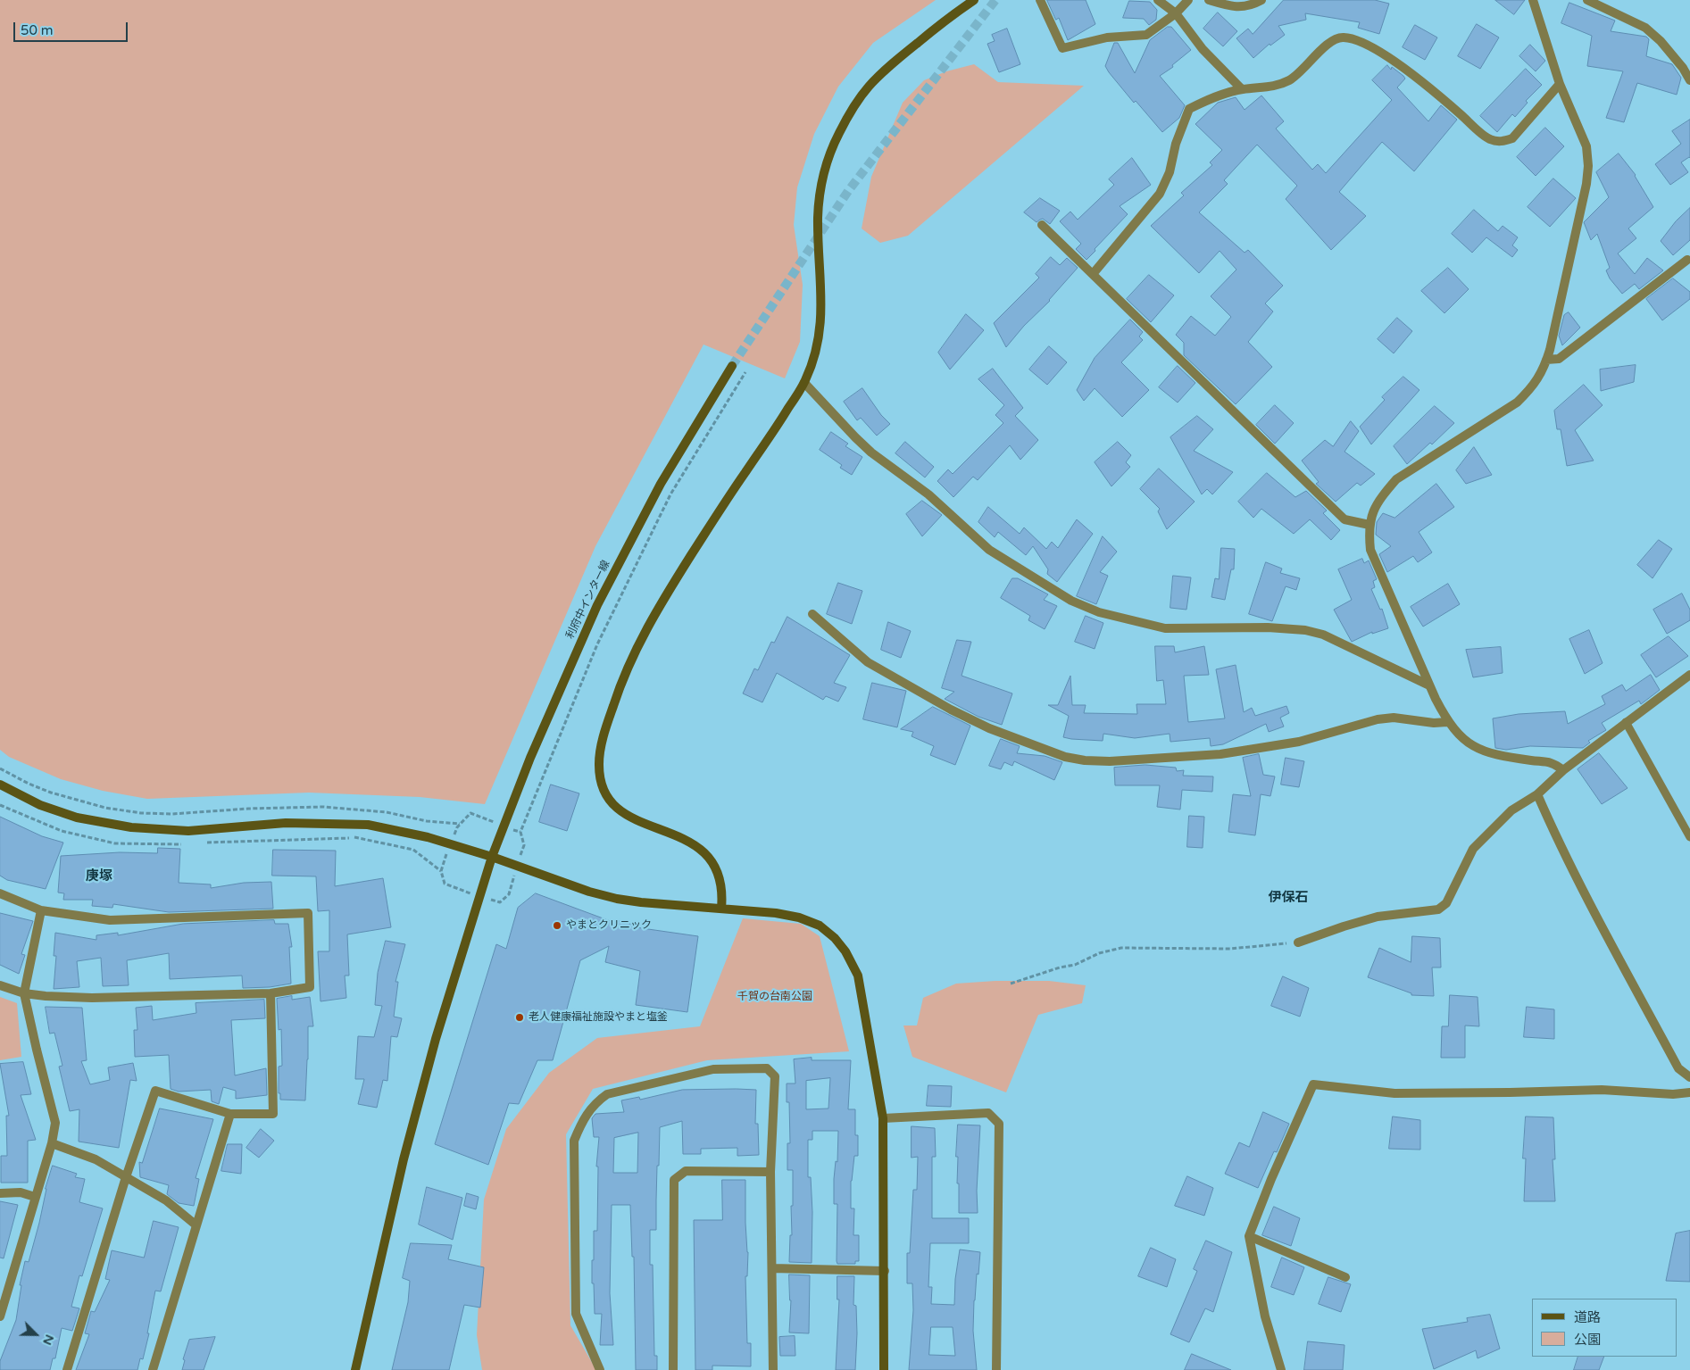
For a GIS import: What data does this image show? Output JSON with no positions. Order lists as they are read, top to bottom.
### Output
{
  "streets": {
    "street": ["利府中インター線"]
  },
  "districts": ["庚塚", "伊保石"],
  "parks": ["千賀の台南公園"],
  "places": ["やまとクリニック", "老人健康福祉施設やまと塩釜"],
  "legend": ["道路", "公園"],
  "scale_bar": "50 m",
  "north": "bottom right"
}
